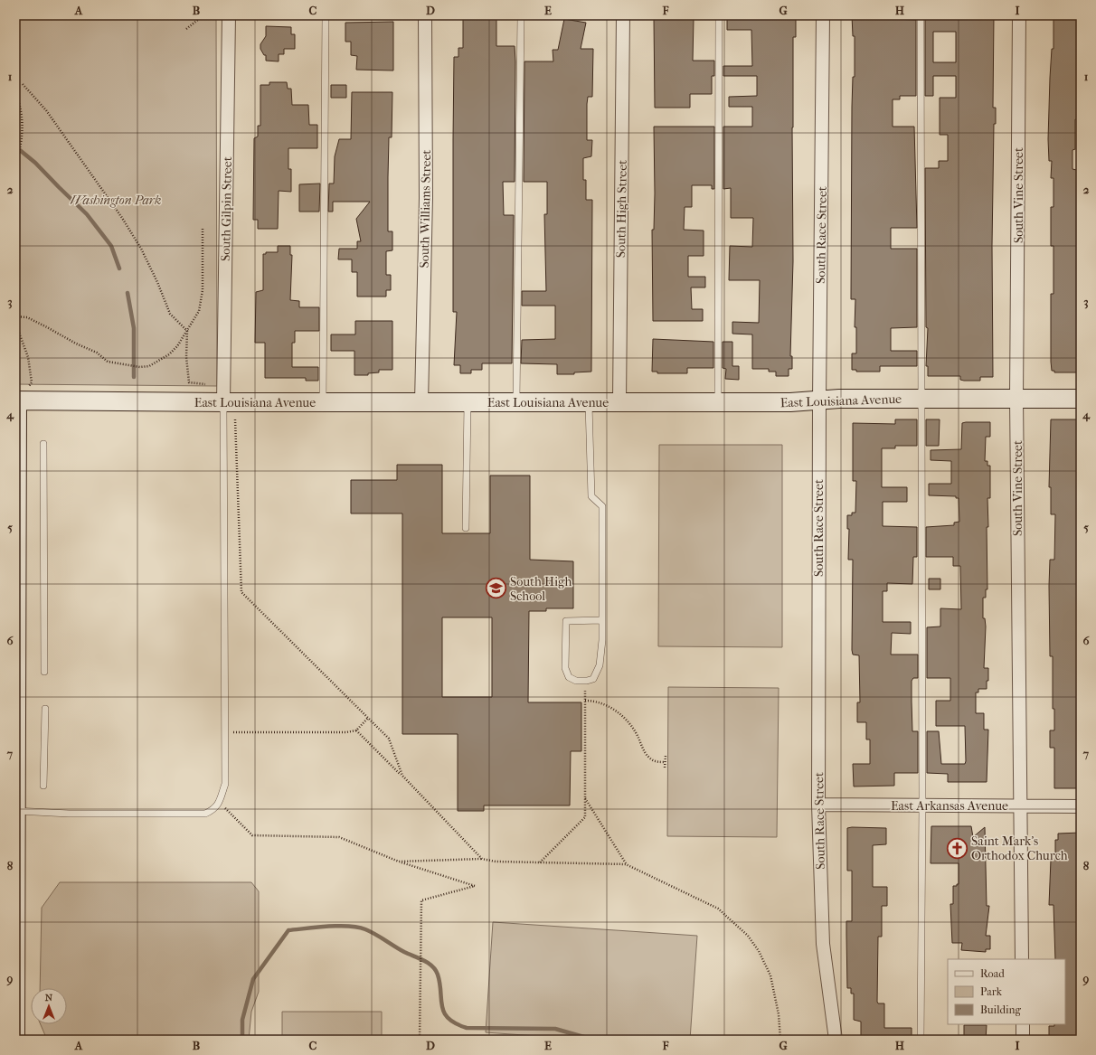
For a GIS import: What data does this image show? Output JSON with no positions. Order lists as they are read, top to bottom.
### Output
{
  "streets": {
    "street": [
      "South Vine Street",
      "South Gilpin Street",
      "South Williams Street",
      "South High Street",
      "South Race Street",
      "East Louisiana Avenue",
      "East Arkansas Avenue"
    ]
  },
  "crossings": [
    ["South Vine Street", "East Louisiana Avenue"],
    ["South Vine Street", "East Arkansas Avenue"],
    ["South Gilpin Street", "East Louisiana Avenue"],
    ["South Williams Street", "East Louisiana Avenue"],
    ["South High Street", "East Louisiana Avenue"],
    ["South Race Street", "East Louisiana Avenue"],
    ["South Race Street", "East Arkansas Avenue"]
  ],
  "parks": ["Washington Park"],
  "places": {
    "school or university": ["South High School"],
    "church": ["Saint Mark's Orthodox Church"]
  },
  "legend": ["Road", "Park", "Building"],
  "north": "top",
  "grid": {
    "columns": [
      "A",
      "B",
      "C",
      "D",
      "E",
      "F",
      "G",
      "H",
      "I"
    ],
    "rows": [
      "1",
      "2",
      "3",
      "4",
      "5",
      "6",
      "7",
      "8",
      "9"
    ]
  }
}
